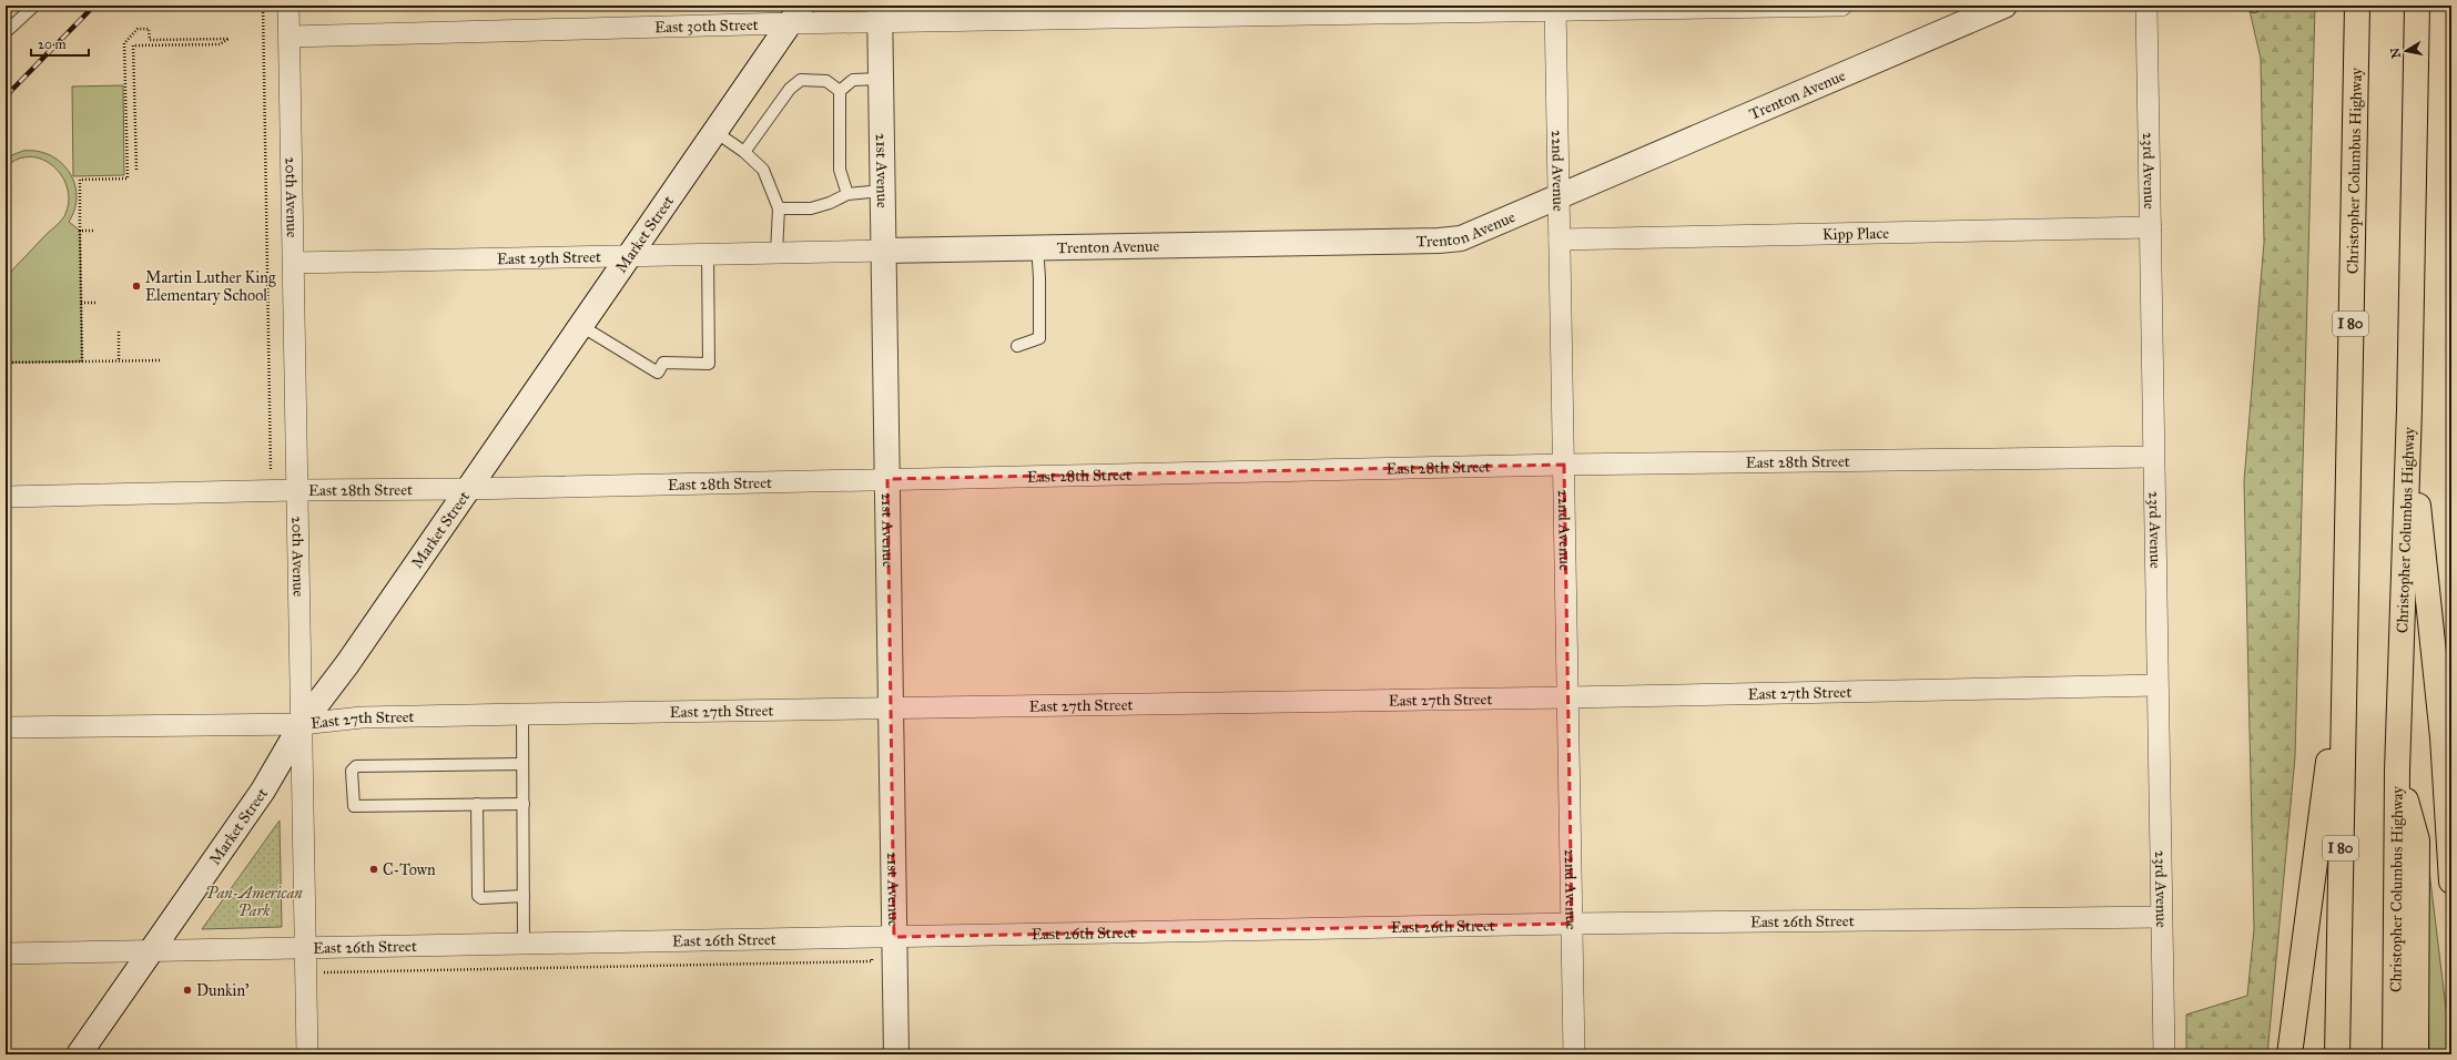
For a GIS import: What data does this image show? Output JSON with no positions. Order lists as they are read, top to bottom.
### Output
{
  "streets": {
    "highway": ["Christopher Columbus Highway", "I 80"],
    "street": [
      "East 30th Street",
      "Trenton Avenue",
      "21st Avenue",
      "22nd Avenue",
      "23rd Avenue",
      "20th Avenue",
      "Kipp Place",
      "Market Street",
      "East 29th Street",
      "East 28th Street",
      "East 27th Street",
      "East 26th Street"
    ]
  },
  "crossings": [
    ["East 30th Street", "21st Avenue"],
    ["East 30th Street", "22nd Avenue"],
    ["East 30th Street", "20th Avenue"],
    ["East 30th Street", "Market Street"],
    ["Trenton Avenue", "21st Avenue"],
    ["Trenton Avenue", "22nd Avenue"],
    ["Trenton Avenue", "East 29th Street"],
    ["21st Avenue", "East 29th Street"],
    ["21st Avenue", "East 28th Street"],
    ["21st Avenue", "East 27th Street"],
    ["21st Avenue", "East 26th Street"],
    ["22nd Avenue", "Kipp Place"],
    ["22nd Avenue", "East 28th Street"],
    ["22nd Avenue", "East 27th Street"],
    ["22nd Avenue", "East 26th Street"],
    ["23rd Avenue", "Kipp Place"],
    ["23rd Avenue", "East 28th Street"],
    ["23rd Avenue", "East 27th Street"],
    ["23rd Avenue", "East 26th Street"],
    ["20th Avenue", "Market Street"],
    ["20th Avenue", "East 29th Street"],
    ["20th Avenue", "East 28th Street"],
    ["20th Avenue", "East 27th Street"],
    ["20th Avenue", "East 26th Street"],
    ["Market Street", "East 29th Street"],
    ["Market Street", "East 28th Street"],
    ["Market Street", "East 27th Street"],
    ["Market Street", "East 26th Street"]
  ],
  "parks": ["Pan-American Park"],
  "places": ["Martin Luther King Elementary School", "C-Town", "Dunkin'"],
  "scale_bar": "20 m",
  "north": "left"
}
